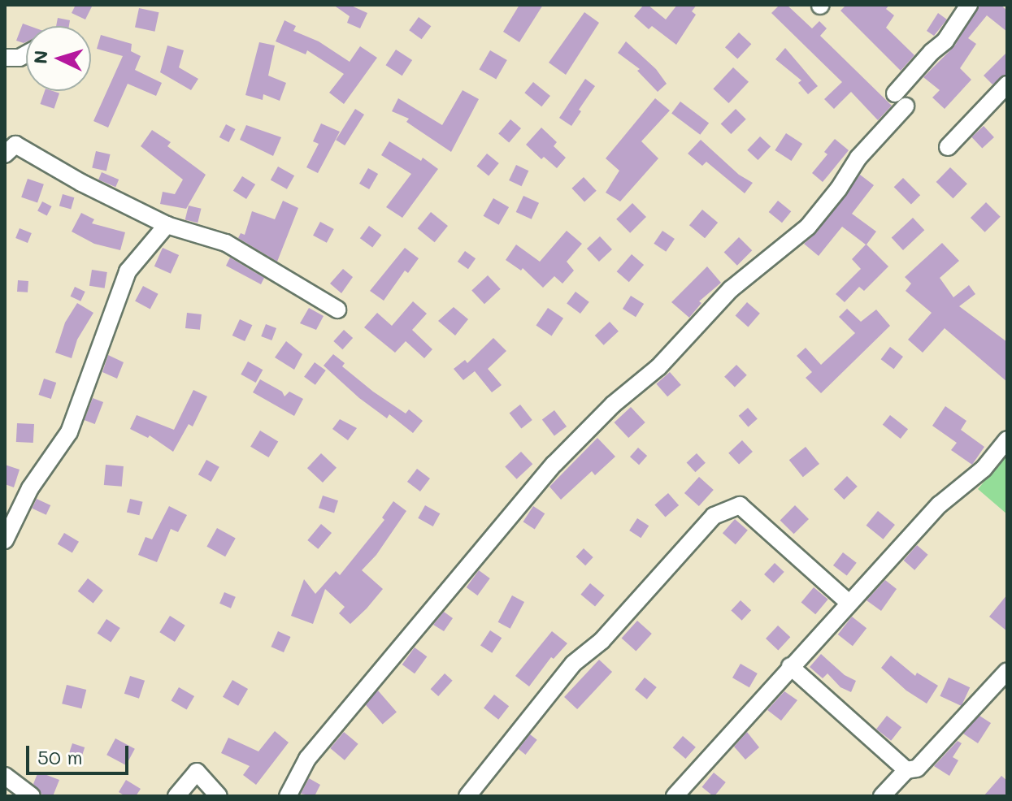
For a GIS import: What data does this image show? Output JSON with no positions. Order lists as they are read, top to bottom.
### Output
{
  "scale_bar": "50 m",
  "north": "left"
}
